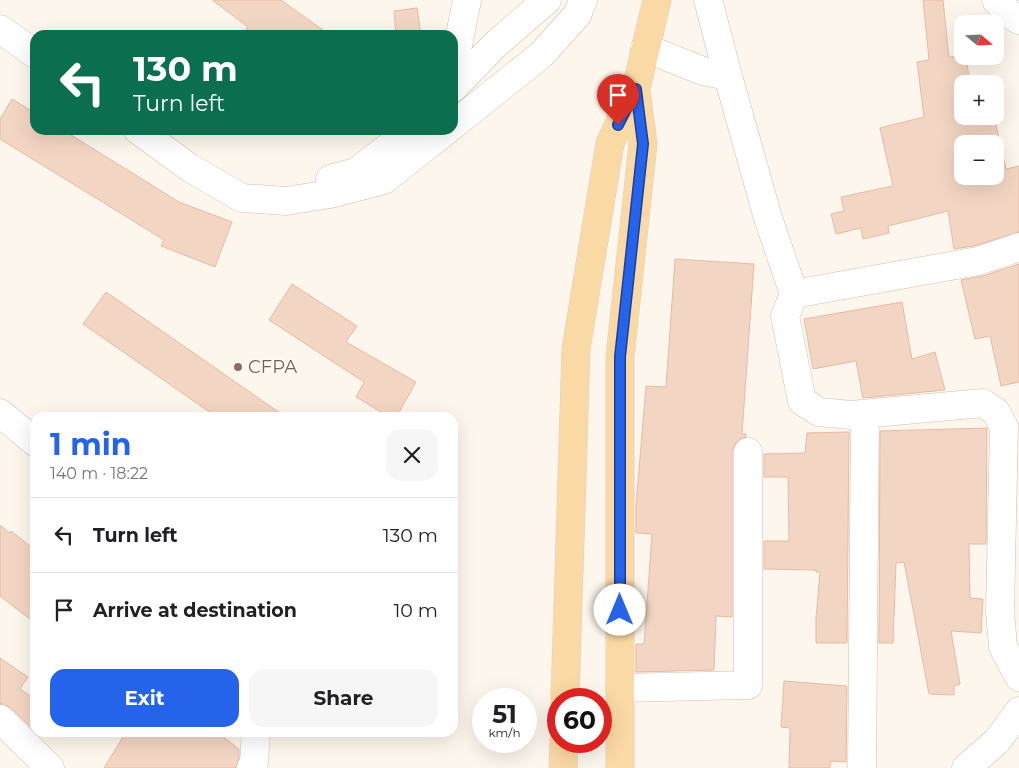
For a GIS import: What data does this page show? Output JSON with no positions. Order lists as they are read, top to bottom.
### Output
{
  "places": ["CFPA"],
  "north": "right",
  "page": {
    "map_buttons": ["+", "−"],
    "turn": ["130 m", "Turn left"],
    "heading": ["1 min", "140 m · 18:22"],
    "list": [
      {
        "name": "Turn left",
        "value": "130 m"
      },
      {
        "name": "Arrive at destination",
        "value": "10 m"
      }
    ],
    "buttons": ["Exit", "Share"],
    "speed": "51 km/h",
    "limit": "60"
  }
}
